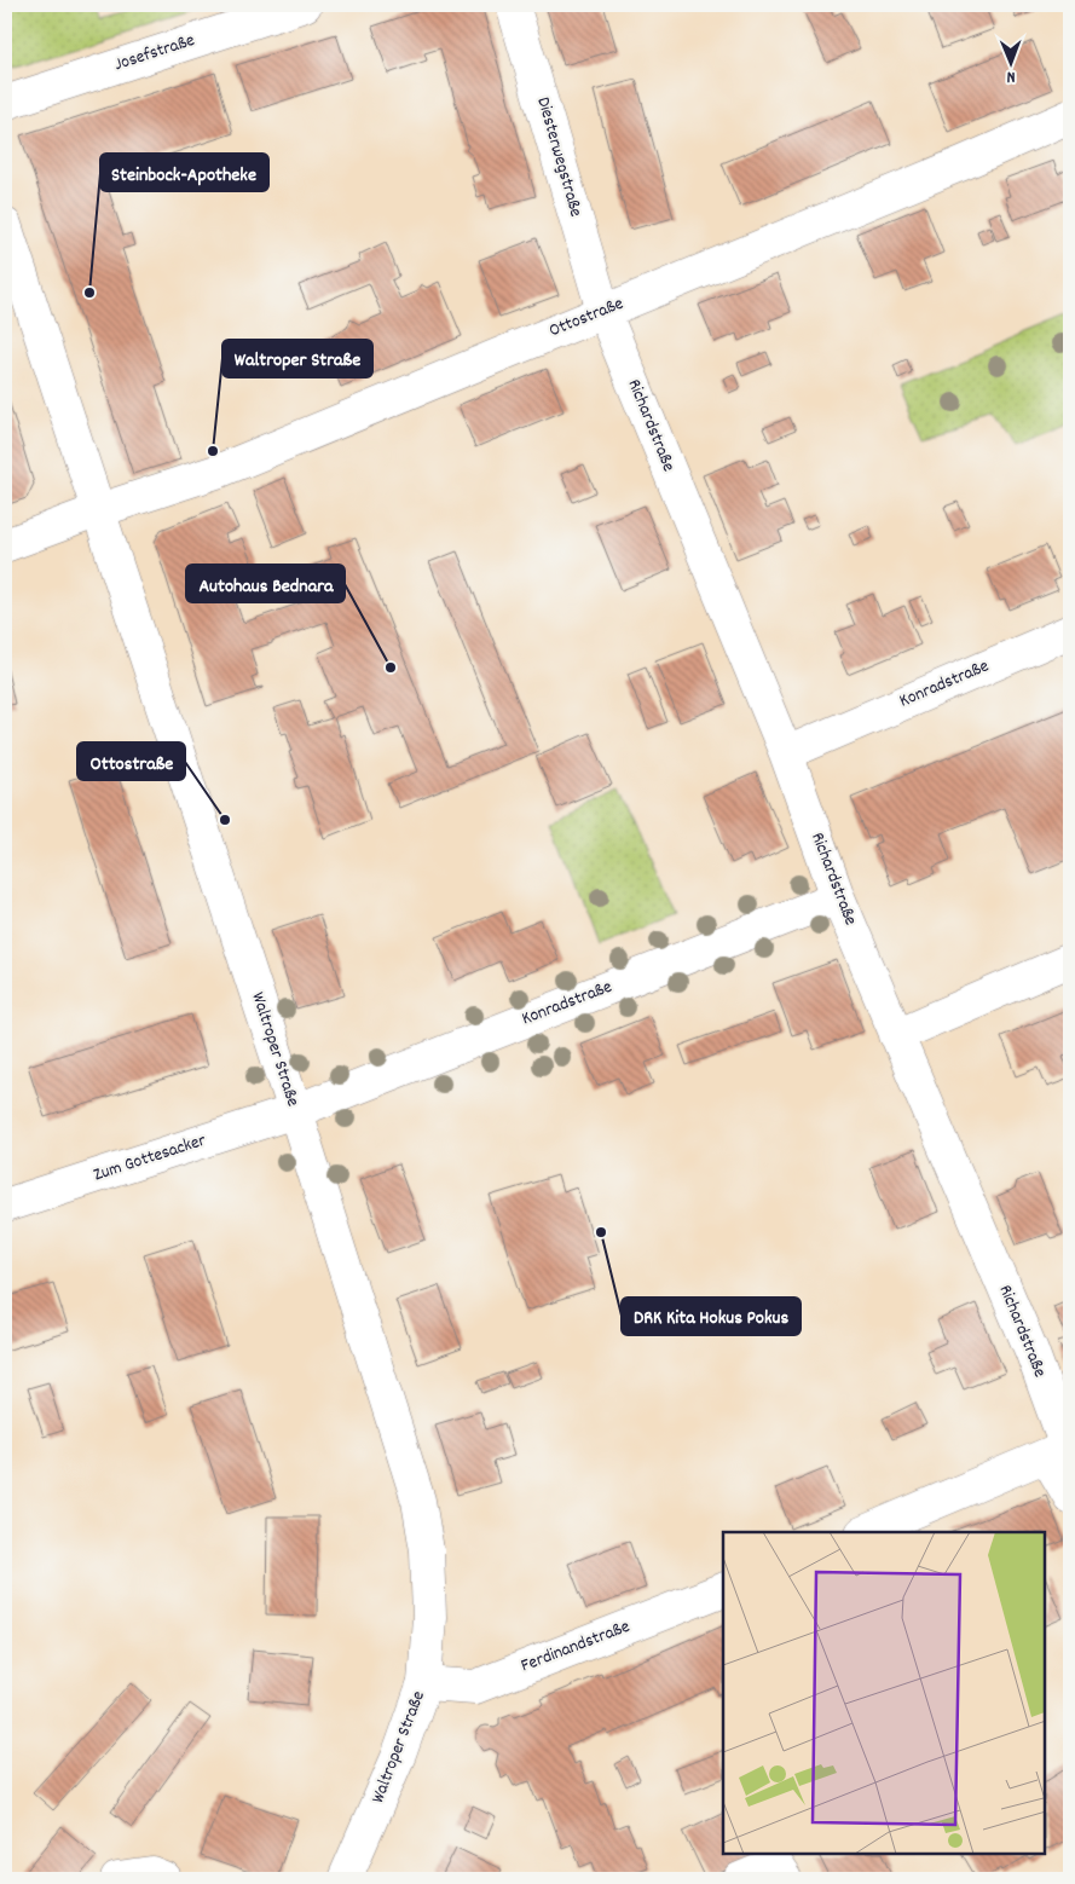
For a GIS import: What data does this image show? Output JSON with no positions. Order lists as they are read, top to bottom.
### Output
{
  "streets": {
    "street": [
      "Josefstraße",
      "Diesterwegstraße",
      "Ottostraße",
      "Richardstraße",
      "Konradstraße",
      "Waltroper Straße",
      "Zum Gottesacker",
      "Ferdinandstraße"
    ]
  },
  "crossings": [
    ["Diesterwegstraße", "Ottostraße"],
    ["Diesterwegstraße", "Richardstraße"],
    ["Ottostraße", "Richardstraße"],
    ["Ottostraße", "Waltroper Straße"],
    ["Richardstraße", "Konradstraße"],
    ["Konradstraße", "Waltroper Straße"],
    ["Konradstraße", "Zum Gottesacker"],
    ["Waltroper Straße", "Zum Gottesacker"],
    ["Waltroper Straße", "Ferdinandstraße"]
  ],
  "places": [
    "Steinbock-Apotheke",
    "Waltroper Straße",
    "Autohaus Bednara",
    "Ottostraße",
    "DRK Kita Hokus Pokus"
  ],
  "north": "bottom"
}
